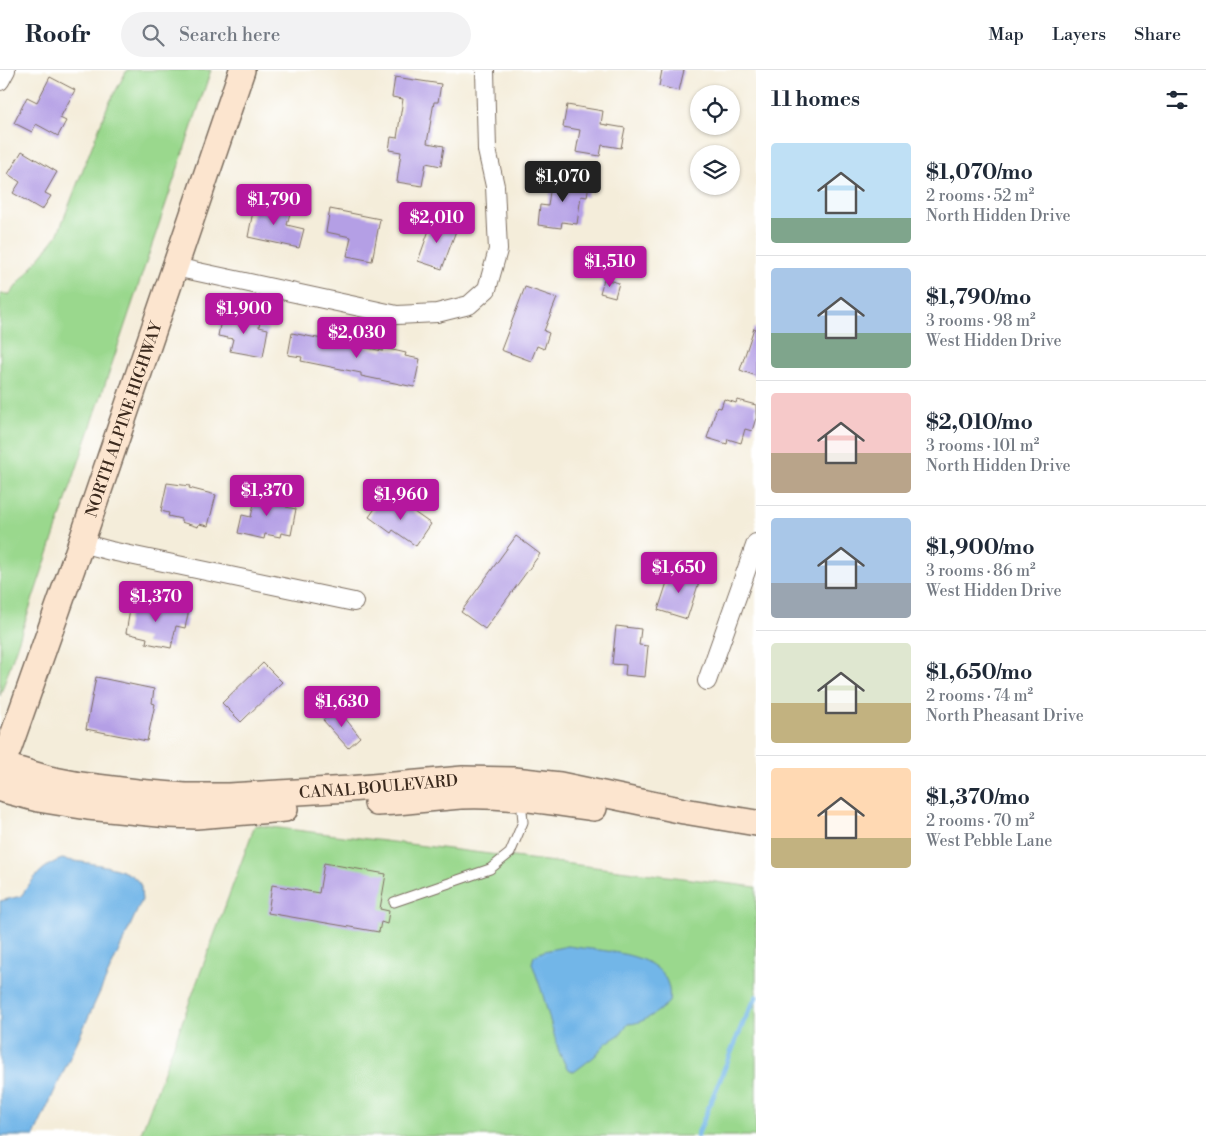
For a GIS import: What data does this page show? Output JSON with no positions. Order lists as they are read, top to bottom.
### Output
{
  "streets": {
    "main road": ["NORTH ALPINE HIGHWAY", "CANAL BOULEVARD"]
  },
  "crossings": [
    ["NORTH ALPINE HIGHWAY", "CANAL BOULEVARD"]
  ],
  "page": {
    "header": "Roofr",
    "search": "Search here",
    "nav": ["Map", "Layers", "Share"],
    "heading": "11 homes",
    "list": [
      {
        "name": "$1,070/mo",
        "note": "2 rooms · 52 m² · North Hidden Drive"
      },
      {
        "name": "$1,790/mo",
        "note": "3 rooms · 98 m² · West Hidden Drive"
      },
      {
        "name": "$2,010/mo",
        "note": "3 rooms · 101 m² · North Hidden Drive"
      },
      {
        "name": "$1,900/mo",
        "note": "3 rooms · 86 m² · West Hidden Drive"
      },
      {
        "name": "$1,650/mo",
        "note": "2 rooms · 74 m² · North Pheasant Drive"
      },
      {
        "name": "$1,370/mo",
        "note": "2 rooms · 70 m² · West Pebble Lane"
      }
    ],
    "price": [
      "$1,070",
      "$1,790",
      "$2,010",
      "$1,510",
      "$1,900",
      "$2,030",
      "$1,370",
      "$1,960",
      "$1,650",
      "$1,370",
      "$1,630"
    ]
  }
}
